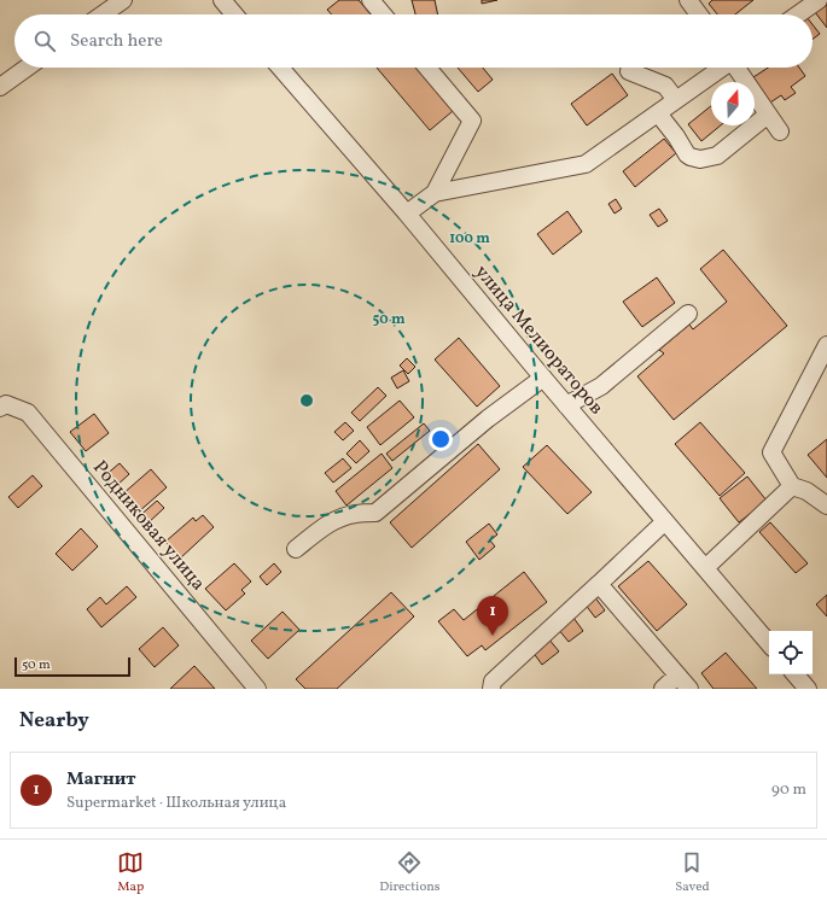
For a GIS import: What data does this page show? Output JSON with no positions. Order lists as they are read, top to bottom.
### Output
{
  "streets": {
    "street": ["улица Мелиораторов", "Родниковая улица"]
  },
  "scale_bar": "50 m",
  "north": "top",
  "page": {
    "search": "Search here",
    "pins": "1",
    "scale": "50 m",
    "heading": "Nearby",
    "list": [
      {
        "mark": "1",
        "name": "Магнит",
        "note": "Supermarket · Школьная улица",
        "value": "90 m"
      }
    ],
    "nav": ["Map", "Directions", "Saved"]
  },
  "rings": ["100 m", "50 m"]
}
